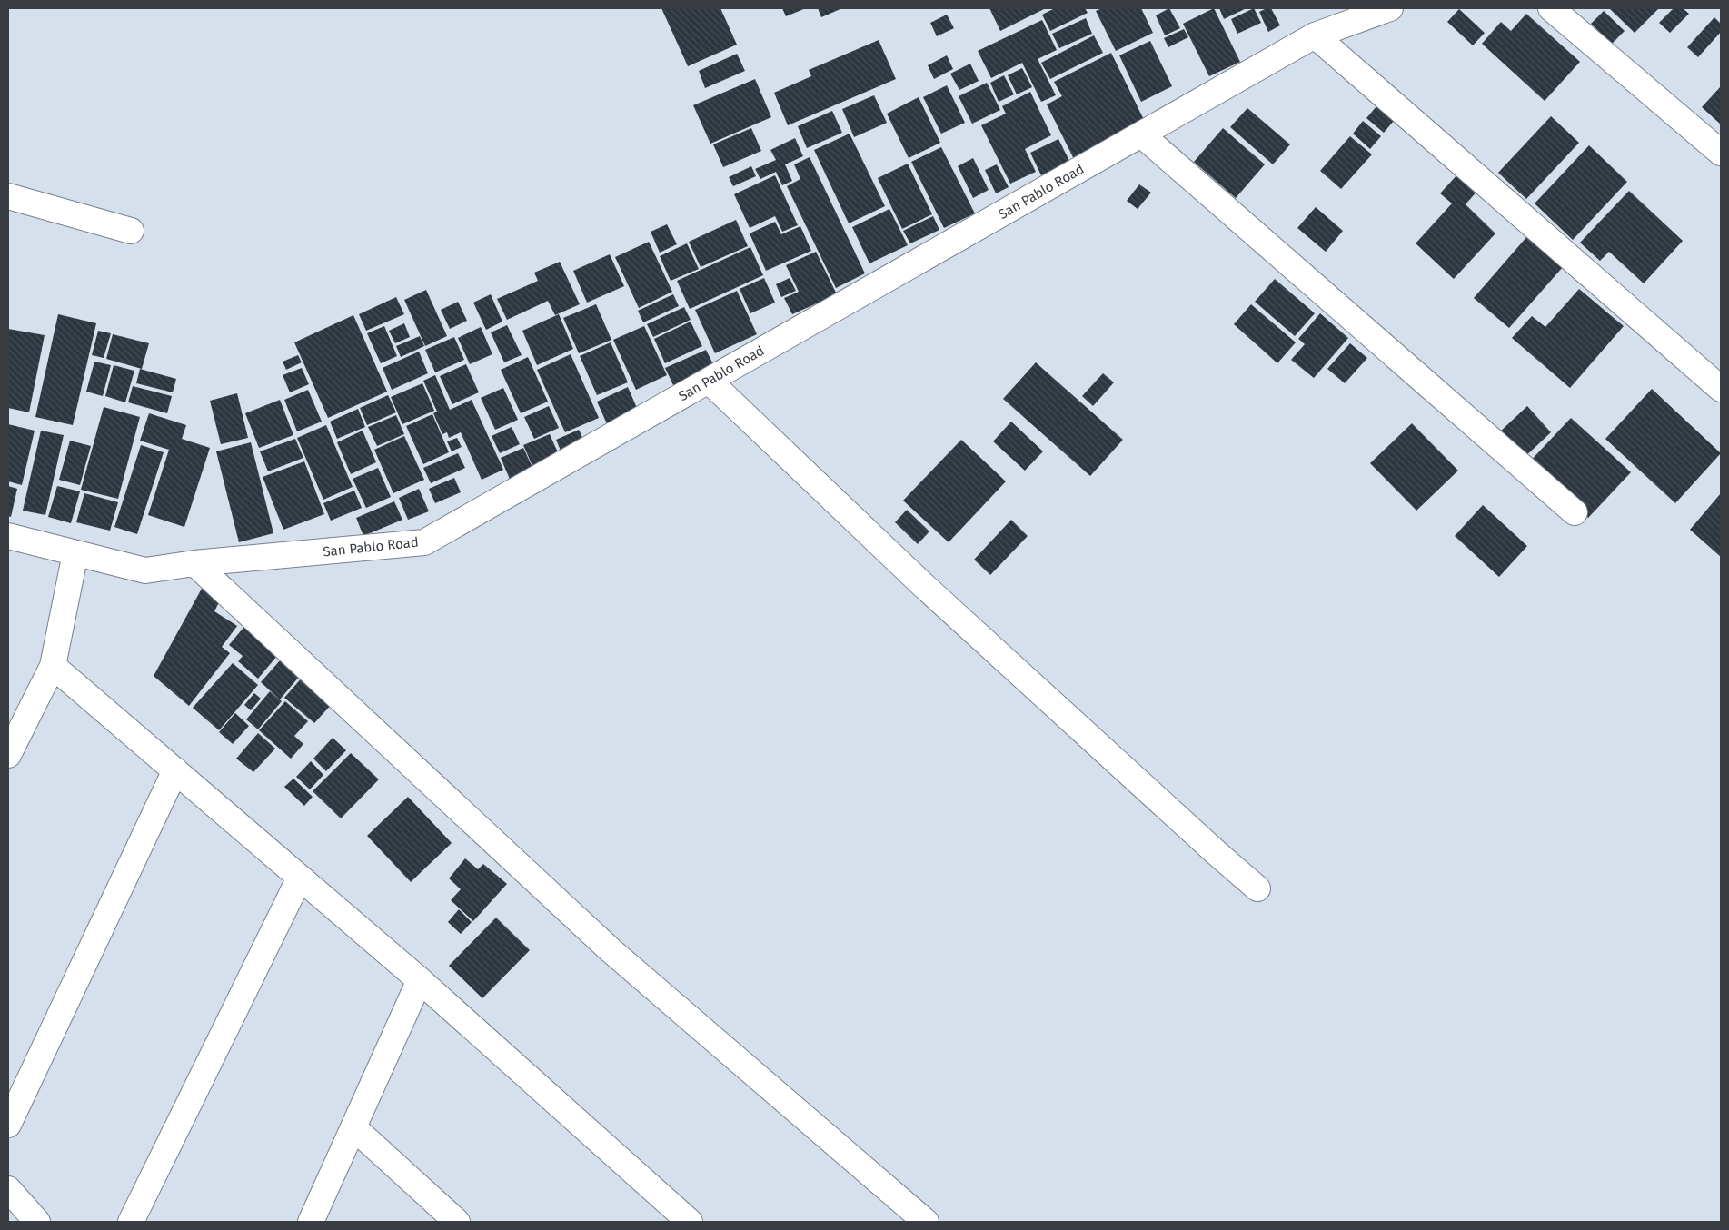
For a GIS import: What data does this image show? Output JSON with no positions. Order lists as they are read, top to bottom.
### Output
{
  "streets": {
    "street": ["San Pablo Road"]
  }
}
